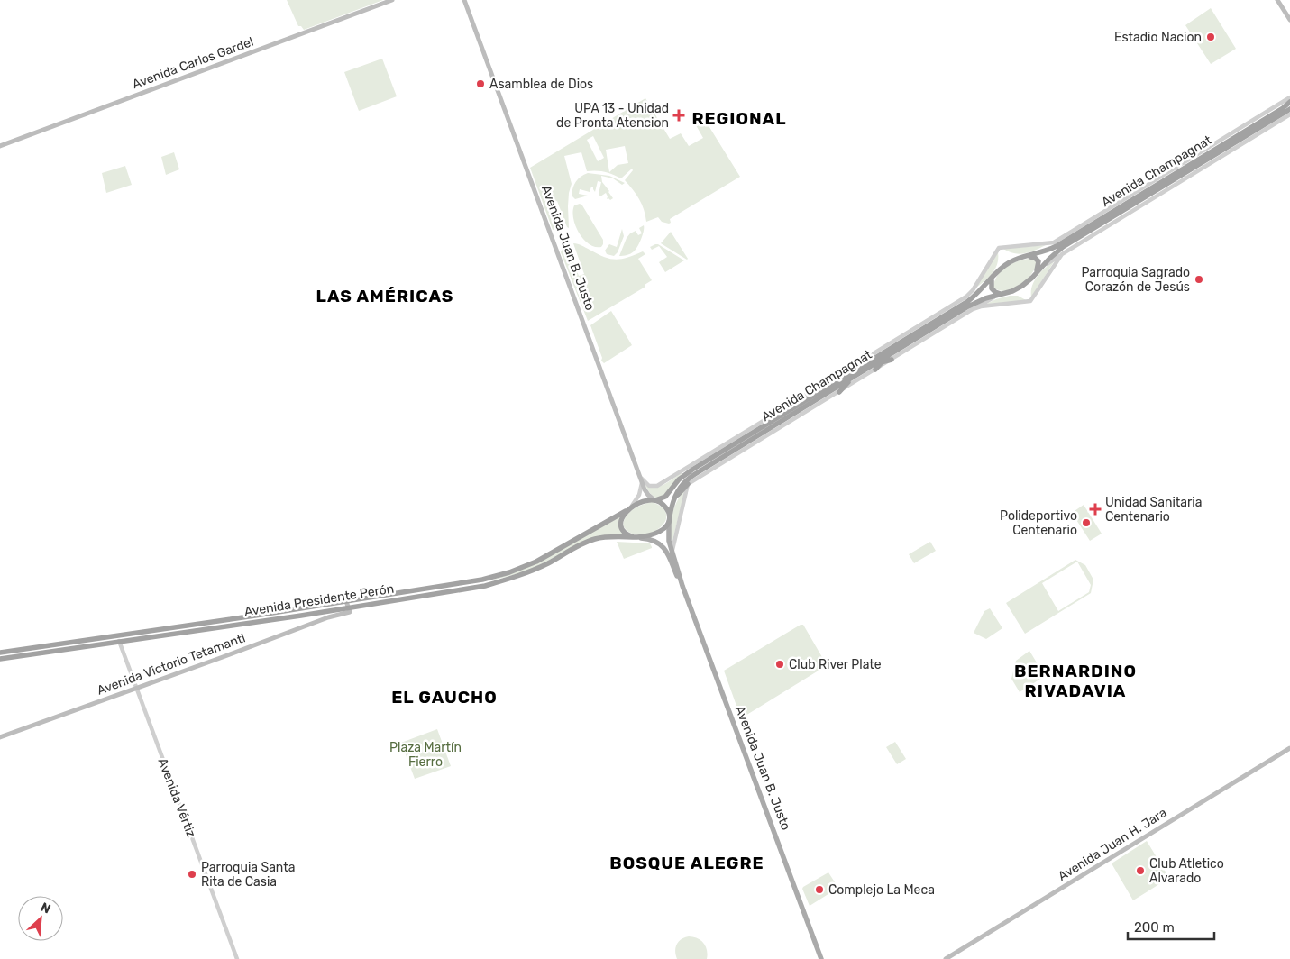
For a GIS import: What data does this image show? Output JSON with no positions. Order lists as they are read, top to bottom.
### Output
{
  "streets": {
    "highway": ["Avenida Champagnat", "Avenida Presidente Perón"],
    "main road": [
      "Avenida Carlos Gardel",
      "Avenida Juan B. Justo",
      "Avenida Victorio Tetamanti",
      "Avenida Juan H. Jara"
    ],
    "street": ["Avenida Vértiz"]
  },
  "crossings": [
    ["Avenida Champagnat", "Avenida Juan B. Justo"],
    ["Avenida Champagnat", "Avenida Presidente Perón"],
    ["Avenida Juan B. Justo", "Avenida Presidente Perón"],
    ["Avenida Presidente Perón", "Avenida Victorio Tetamanti"],
    ["Avenida Presidente Perón", "Avenida Vértiz"],
    ["Avenida Victorio Tetamanti", "Avenida Vértiz"]
  ],
  "districts": [
    "REGIONAL",
    "LAS AMÉRICAS",
    "BERNARDINO RIVADAVIA",
    "EL GAUCHO",
    "BOSQUE ALEGRE"
  ],
  "parks": ["Plaza Martín Fierro"],
  "places": {
    "other": [
      "Estadio Nacion",
      "Asamblea de Dios",
      "Parroquia Sagrado Corazón de Jesús",
      "Polideportivo Centenario",
      "Club River Plate",
      "Club Atletico Alvarado",
      "Parroquia Santa Rita de Casia",
      "Complejo La Meca"
    ],
    "health": ["UPA 13 - Unidad de Pronta Atencion", "Unidad Sanitaria Centenario"]
  },
  "scale_bar": "200 m",
  "north": "top right"
}
